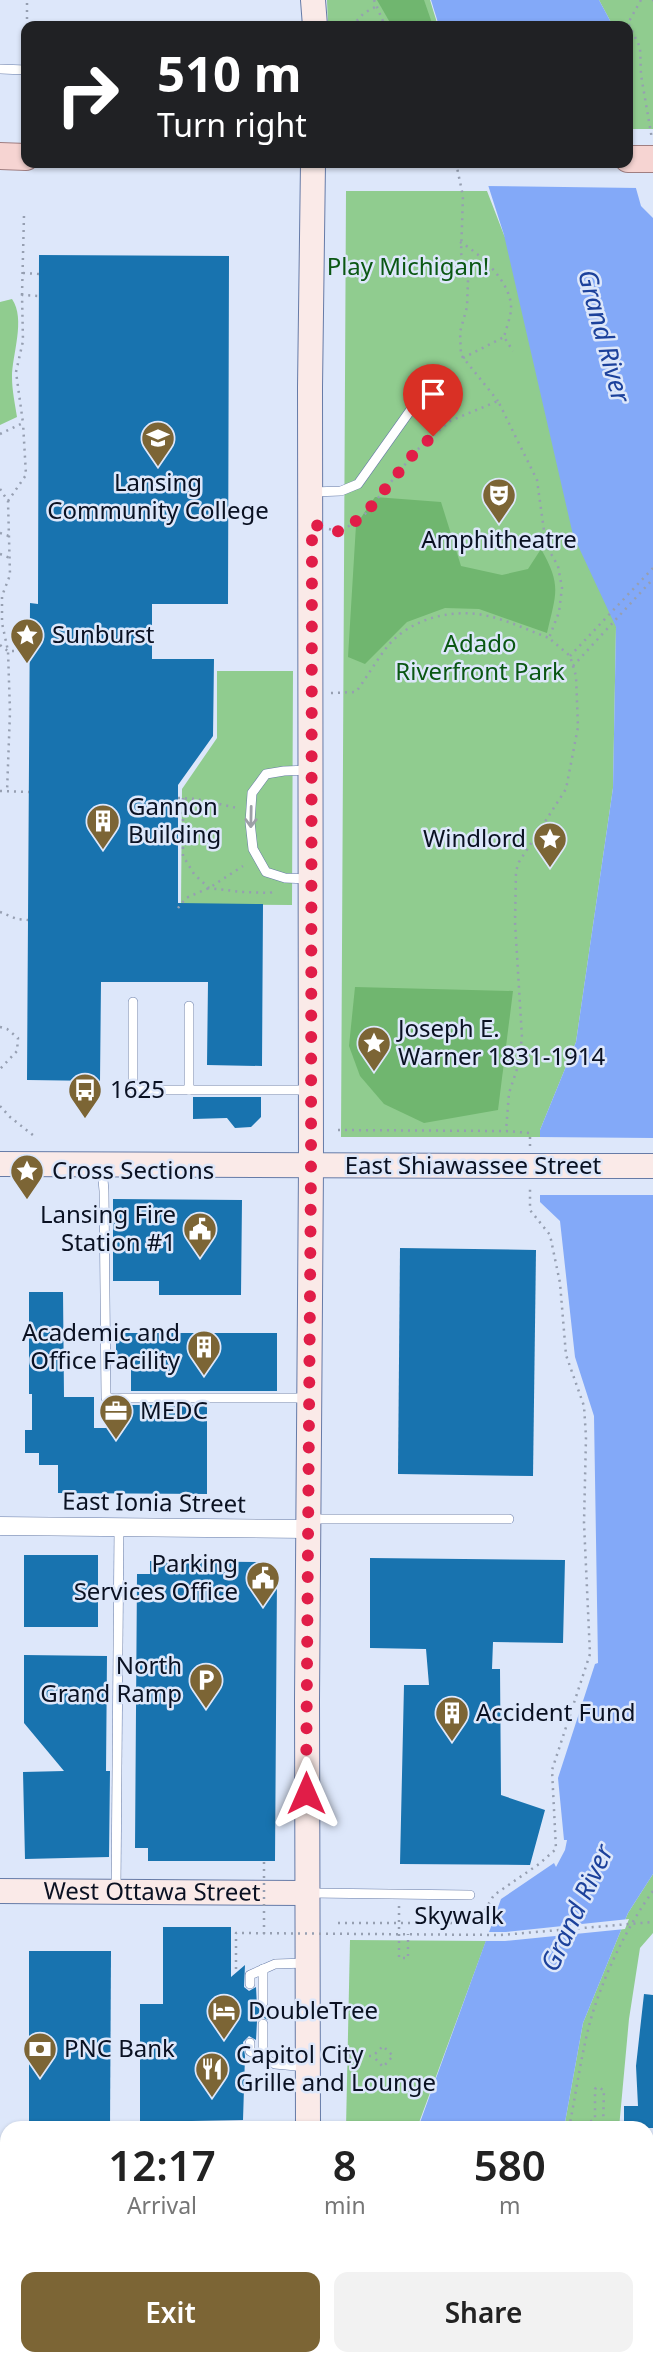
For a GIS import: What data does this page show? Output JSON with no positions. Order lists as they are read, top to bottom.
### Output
{
  "streets": {
    "street": ["East Shiawassee Street", "East Ionia Street", "West Ottawa Street"],
    "path": ["Skywalk"]
  },
  "water": ["Grand River"],
  "parks": ["Play Michigan!", "Adado Riverfront Park"],
  "places": {
    "school or university": ["Lansing Community College"],
    "theatre": ["Amphitheatre"],
    "place": [
      "Sunburst",
      "Windlord",
      "Joseph E. Warner 1831-1914",
      "Cross Sections"
    ],
    "building": ["Gannon Building", "Academic and Office Facility", "Accident Fund"],
    "bus stop": ["1625"],
    "public building": ["Lansing Fire Station #1", "Parking Services Office"],
    "office": ["MEDC"],
    "parking": ["North Grand Ramp"],
    "hotel": ["DoubleTree"],
    "bank": ["PNC Bank"],
    "restaurant": ["Capitol City Grille and Lounge"]
  },
  "page": {
    "turn": ["510 m", "Turn right"],
    "eta": [
      "12:17",
      "Arrival",
      "8",
      "min",
      "580",
      "m"
    ],
    "buttons": ["Exit", "Share"]
  }
}
